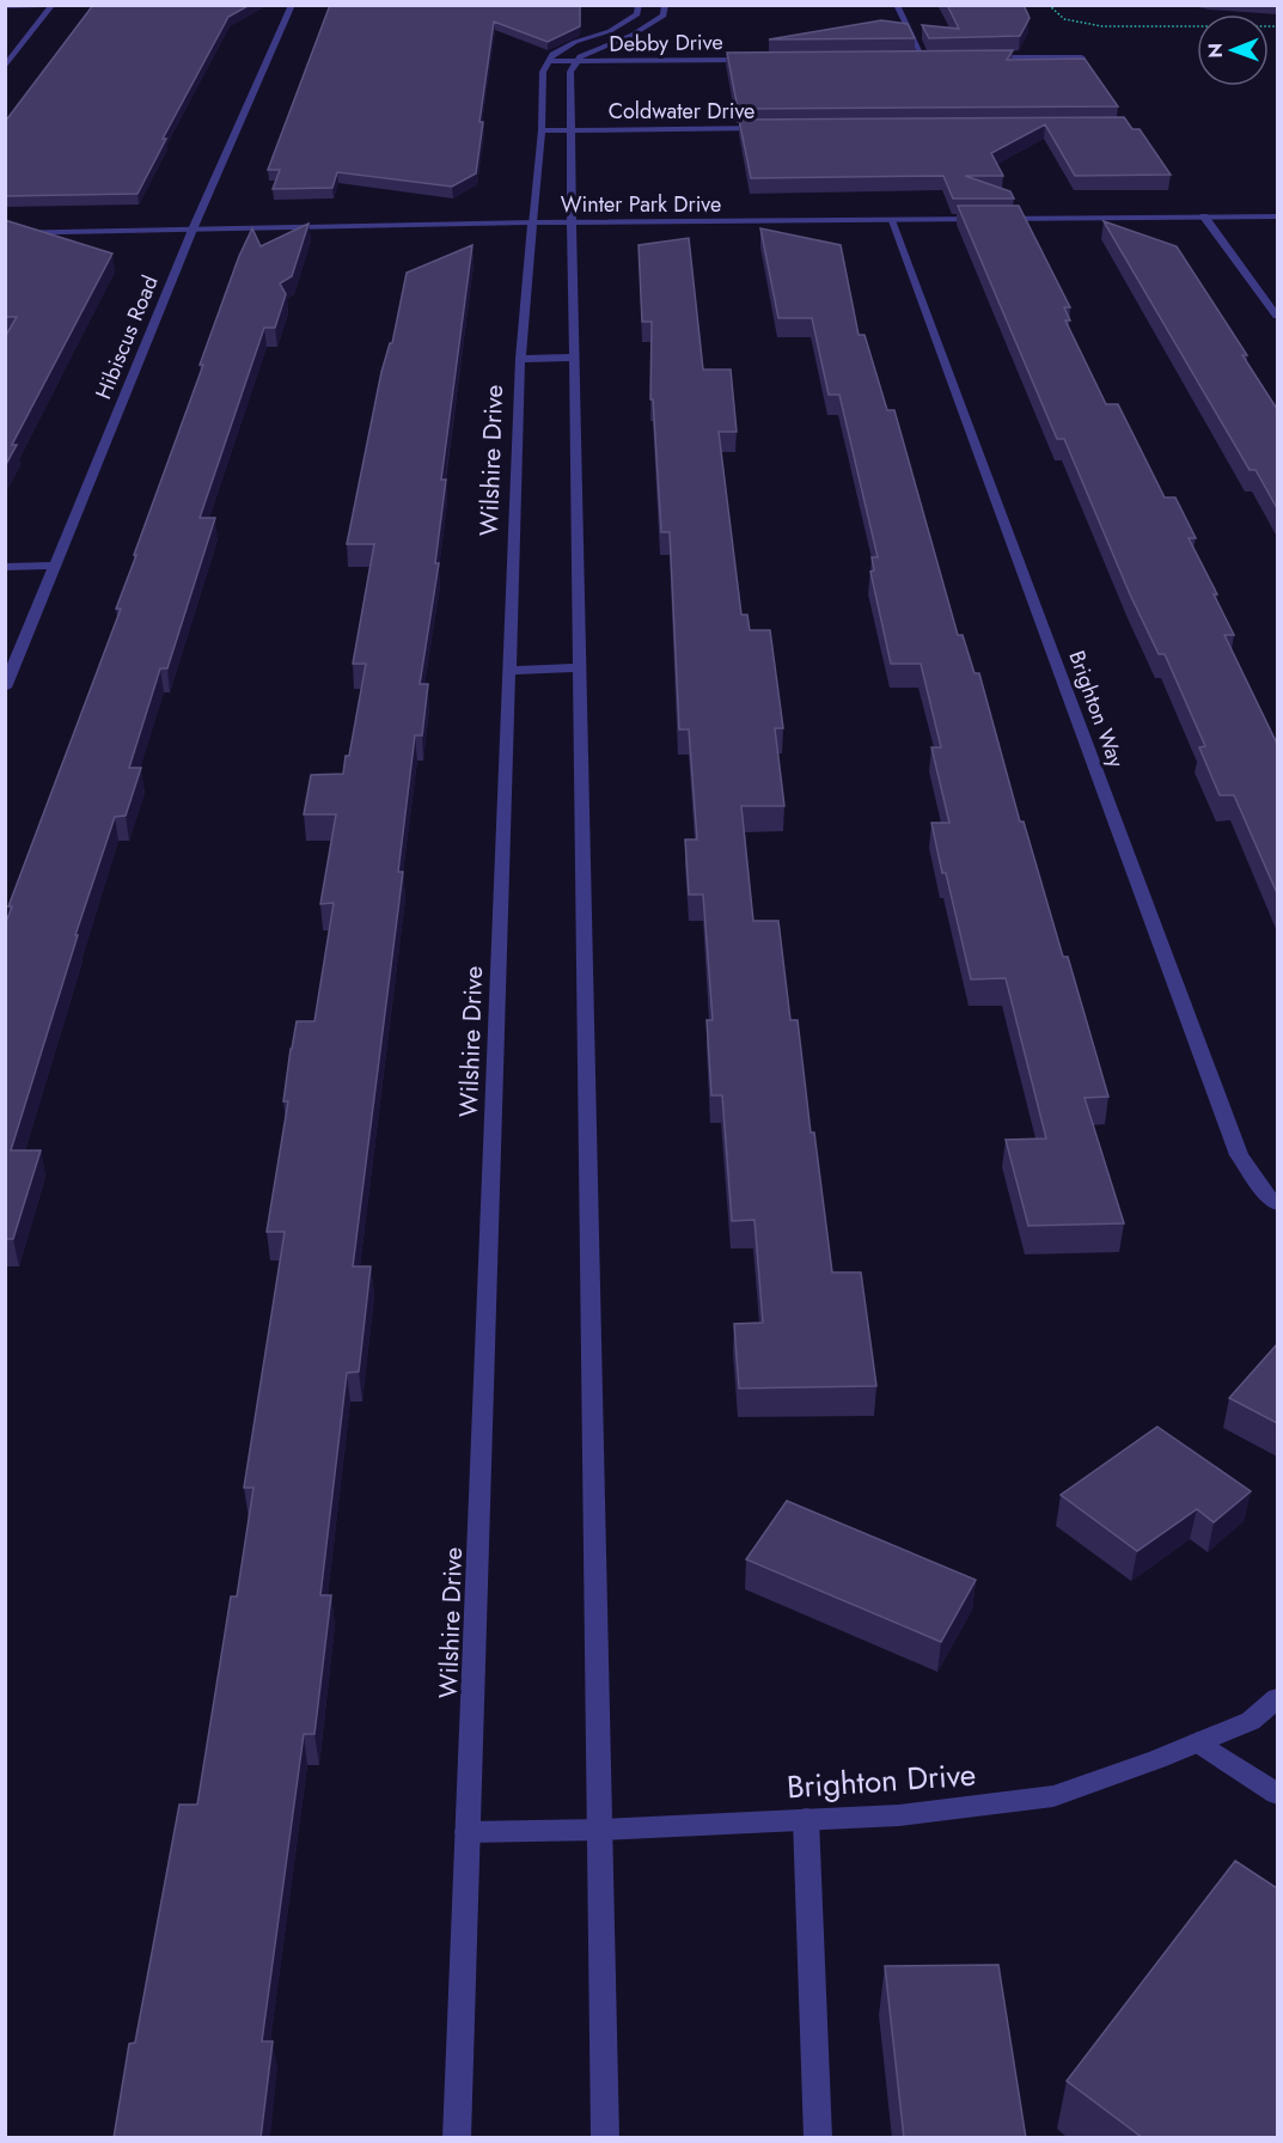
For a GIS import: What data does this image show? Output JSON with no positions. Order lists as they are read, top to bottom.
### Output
{
  "streets": {
    "street": [
      "Debby Drive",
      "Coldwater Drive",
      "Winter Park Drive",
      "Hibiscus Road",
      "Wilshire Drive",
      "Brighton Way",
      "Brighton Drive"
    ]
  },
  "crossings": [
    ["Debby Drive", "Wilshire Drive"],
    ["Coldwater Drive", "Wilshire Drive"],
    ["Winter Park Drive", "Hibiscus Road"],
    ["Winter Park Drive", "Wilshire Drive"],
    ["Winter Park Drive", "Brighton Way"],
    ["Wilshire Drive", "Brighton Drive"]
  ],
  "north": "left"
}
